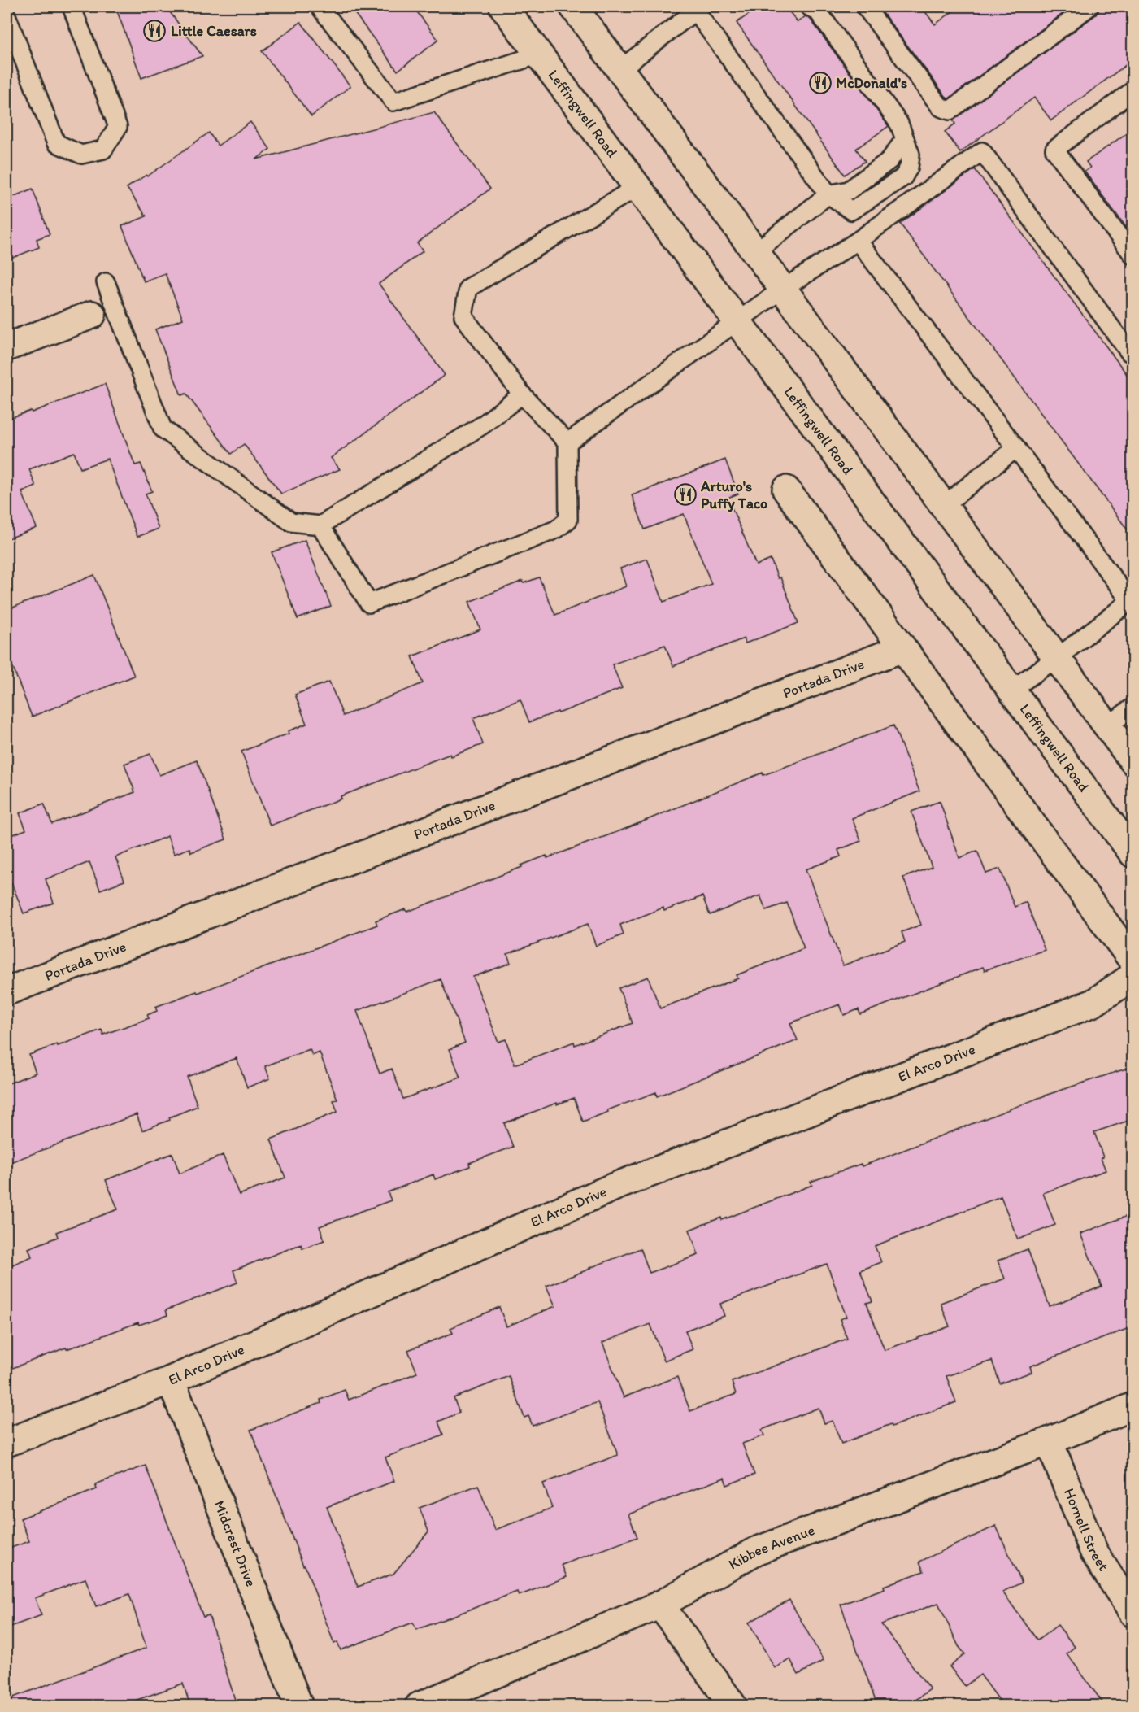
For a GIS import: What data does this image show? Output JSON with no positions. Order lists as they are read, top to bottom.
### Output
{
  "streets": {
    "street": [
      "Leffingwell Road",
      "Portada Drive",
      "El Arco Drive",
      "Hornell Street",
      "Midcrest Drive",
      "Kibbee Avenue"
    ]
  },
  "crossings": [
    ["El Arco Drive", "Midcrest Drive"],
    ["Hornell Street", "Kibbee Avenue"]
  ],
  "places": {
    "restaurant": ["Little Caesars", "McDonald's", "Arturo's Puffy Taco"]
  }
}
